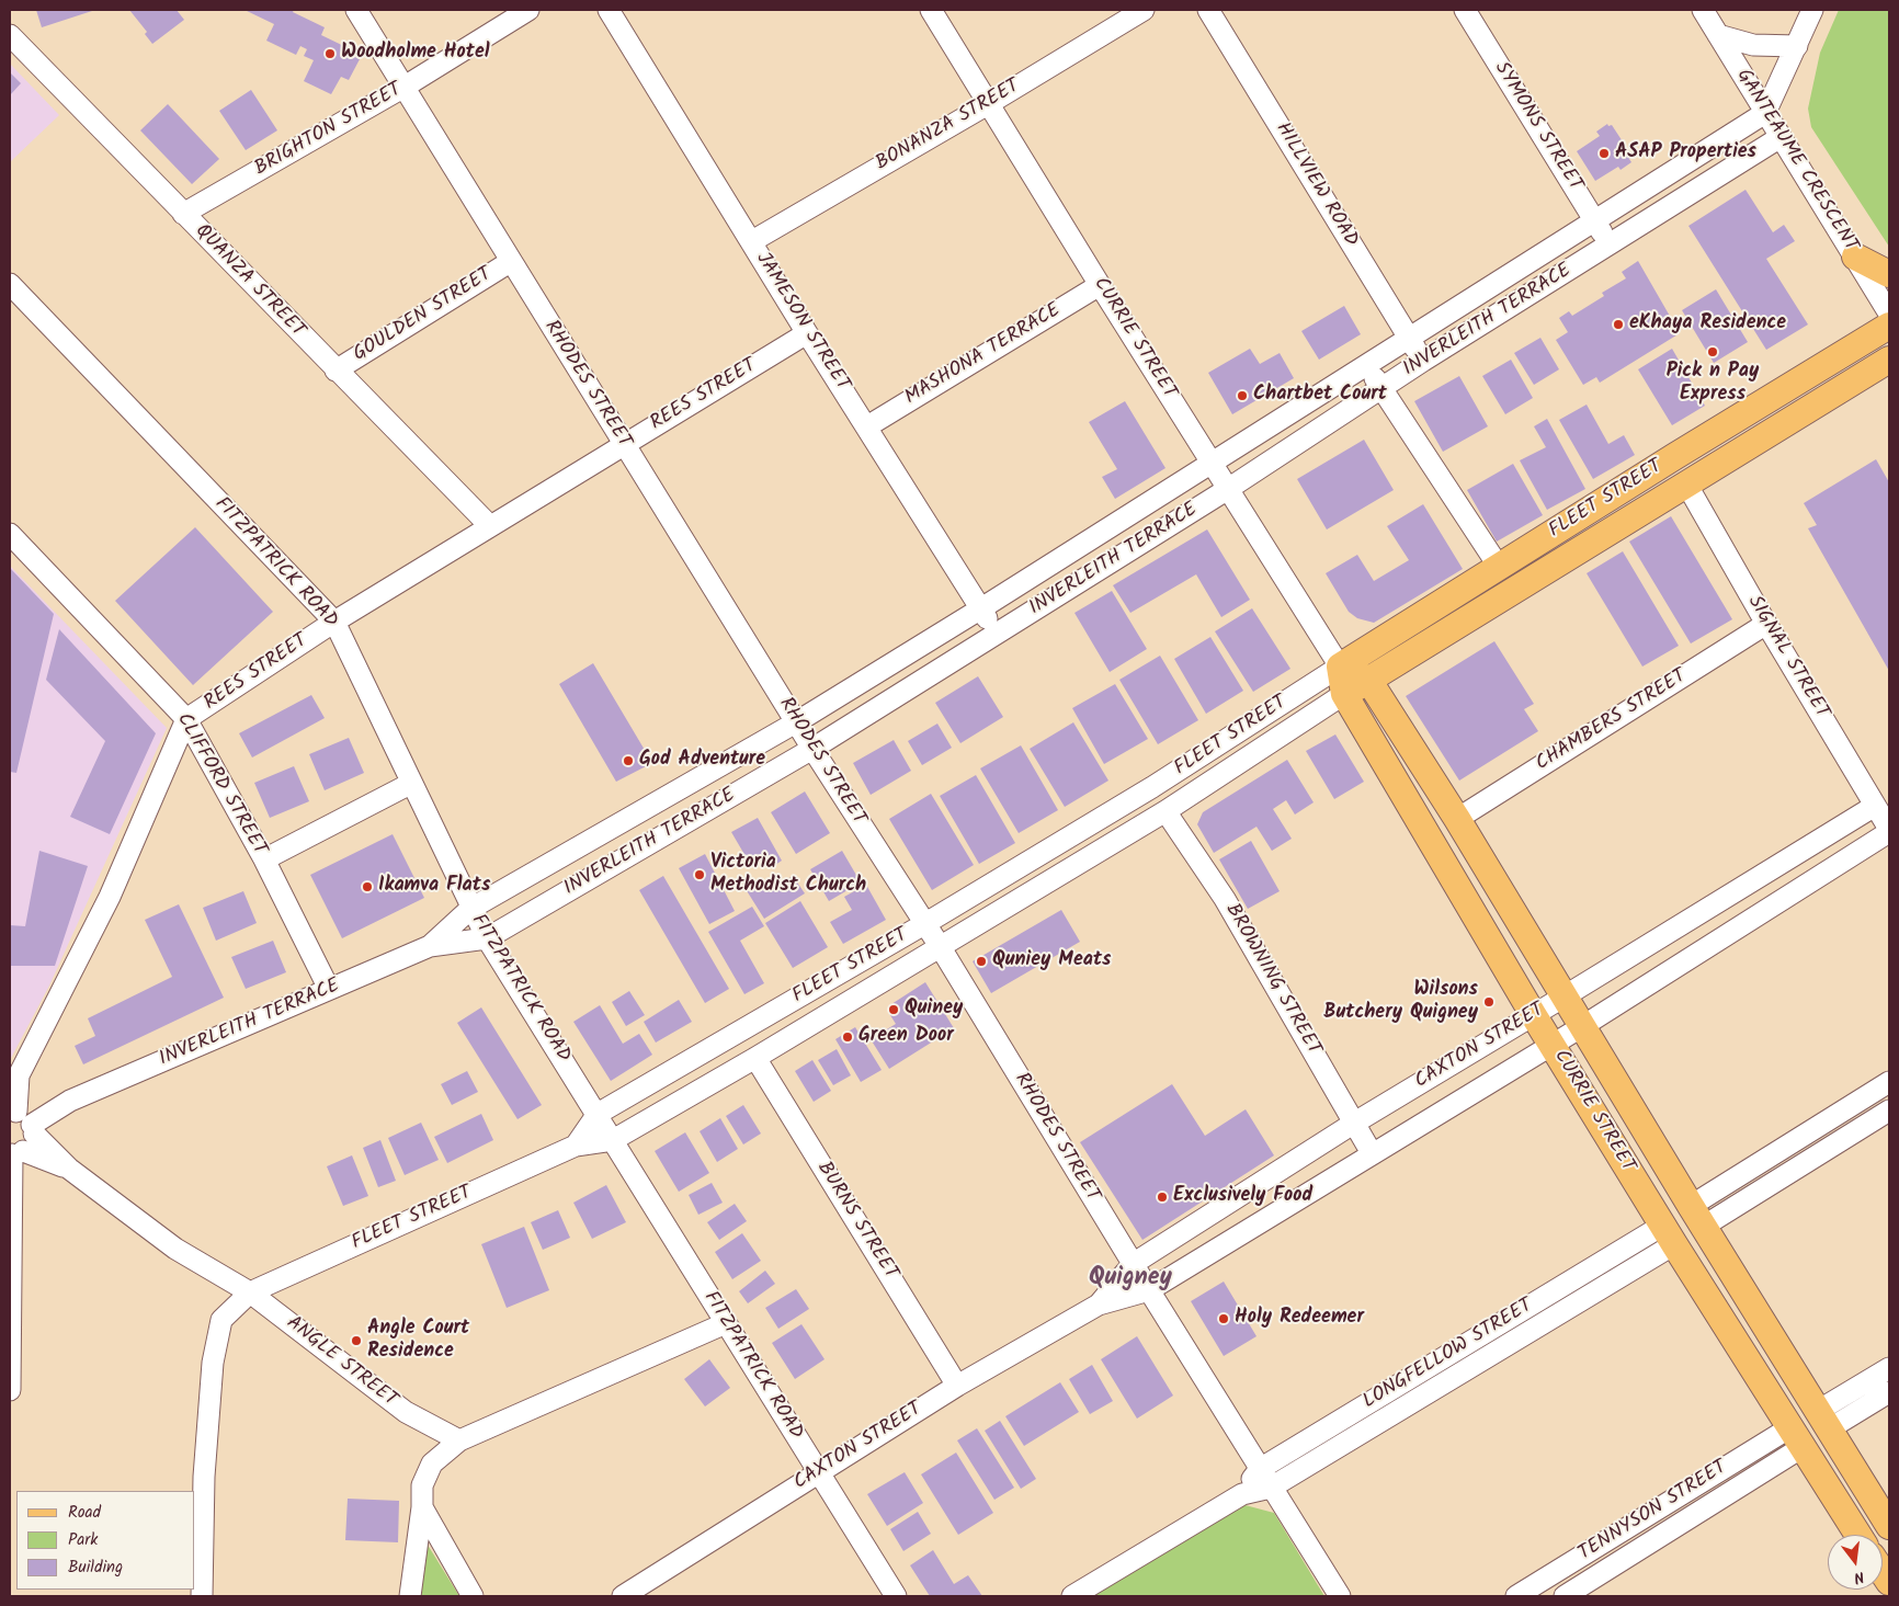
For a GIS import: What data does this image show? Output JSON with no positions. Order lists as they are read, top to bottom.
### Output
{
  "streets": {
    "main road": ["CURRIE STREET", "FLEET STREET"],
    "street": [
      "BONANZA STREET",
      "SYMONS STREET",
      "BRIGHTON STREET",
      "GANTEAUME CRESCENT",
      "HILLVIEW ROAD",
      "QUANZA STREET",
      "GOULDEN STREET",
      "INVERLEITH TERRACE",
      "JAMESON STREET",
      "MASHONA TERRACE",
      "RHODES STREET",
      "REES STREET",
      "FITZPATRICK ROAD",
      "SIGNAL STREET",
      "CHAMBERS STREET",
      "CLIFFORD STREET",
      "BROWNING STREET",
      "CAXTON STREET",
      "BURNS STREET",
      "LONGFELLOW STREET",
      "ANGLE STREET",
      "TENNYSON STREET"
    ]
  },
  "crossings": [
    ["BONANZA STREET", "JAMESON STREET"],
    ["BONANZA STREET", "CURRIE STREET"],
    ["SYMONS STREET", "INVERLEITH TERRACE"],
    ["BRIGHTON STREET", "QUANZA STREET"],
    ["BRIGHTON STREET", "RHODES STREET"],
    ["GANTEAUME CRESCENT", "INVERLEITH TERRACE"],
    ["HILLVIEW ROAD", "INVERLEITH TERRACE"],
    ["QUANZA STREET", "GOULDEN STREET"],
    ["QUANZA STREET", "REES STREET"],
    ["GOULDEN STREET", "RHODES STREET"],
    ["INVERLEITH TERRACE", "JAMESON STREET"],
    ["INVERLEITH TERRACE", "CURRIE STREET"],
    ["INVERLEITH TERRACE", "RHODES STREET"],
    ["INVERLEITH TERRACE", "REES STREET"],
    ["INVERLEITH TERRACE", "FITZPATRICK ROAD"],
    ["INVERLEITH TERRACE", "CLIFFORD STREET"],
    ["INVERLEITH TERRACE", "ANGLE STREET"],
    ["JAMESON STREET", "MASHONA TERRACE"],
    ["JAMESON STREET", "REES STREET"],
    ["CURRIE STREET", "MASHONA TERRACE"],
    ["CURRIE STREET", "FLEET STREET"],
    ["CURRIE STREET", "CHAMBERS STREET"],
    ["CURRIE STREET", "CAXTON STREET"],
    ["CURRIE STREET", "LONGFELLOW STREET"],
    ["CURRIE STREET", "TENNYSON STREET"],
    ["RHODES STREET", "REES STREET"],
    ["RHODES STREET", "FLEET STREET"],
    ["RHODES STREET", "CAXTON STREET"],
    ["RHODES STREET", "LONGFELLOW STREET"],
    ["REES STREET", "FITZPATRICK ROAD"],
    ["REES STREET", "CLIFFORD STREET"],
    ["REES STREET", "ANGLE STREET"],
    ["FLEET STREET", "FITZPATRICK ROAD"],
    ["FLEET STREET", "SIGNAL STREET"],
    ["FLEET STREET", "BROWNING STREET"],
    ["FLEET STREET", "BURNS STREET"],
    ["FLEET STREET", "ANGLE STREET"],
    ["FITZPATRICK ROAD", "CAXTON STREET"],
    ["SIGNAL STREET", "CHAMBERS STREET"],
    ["SIGNAL STREET", "CAXTON STREET"],
    ["BROWNING STREET", "CAXTON STREET"],
    ["CAXTON STREET", "BURNS STREET"]
  ],
  "districts": ["Quigney"],
  "places": [
    "Woodholme Hotel",
    "ASAP Properties",
    "eKhaya Residence",
    "Pick n Pay Express",
    "Chartbet Court",
    "God Adventure",
    "Victoria Methodist Church",
    "Ikamva Flats",
    "Quniey Meats",
    "Wilsons Butchery Quigney",
    "Quiney",
    "Green Door",
    "Exclusively Food",
    "Holy Redeemer",
    "Angle Court Residence"
  ],
  "legend": ["Road", "Park", "Building"],
  "north": "bottom"
}
